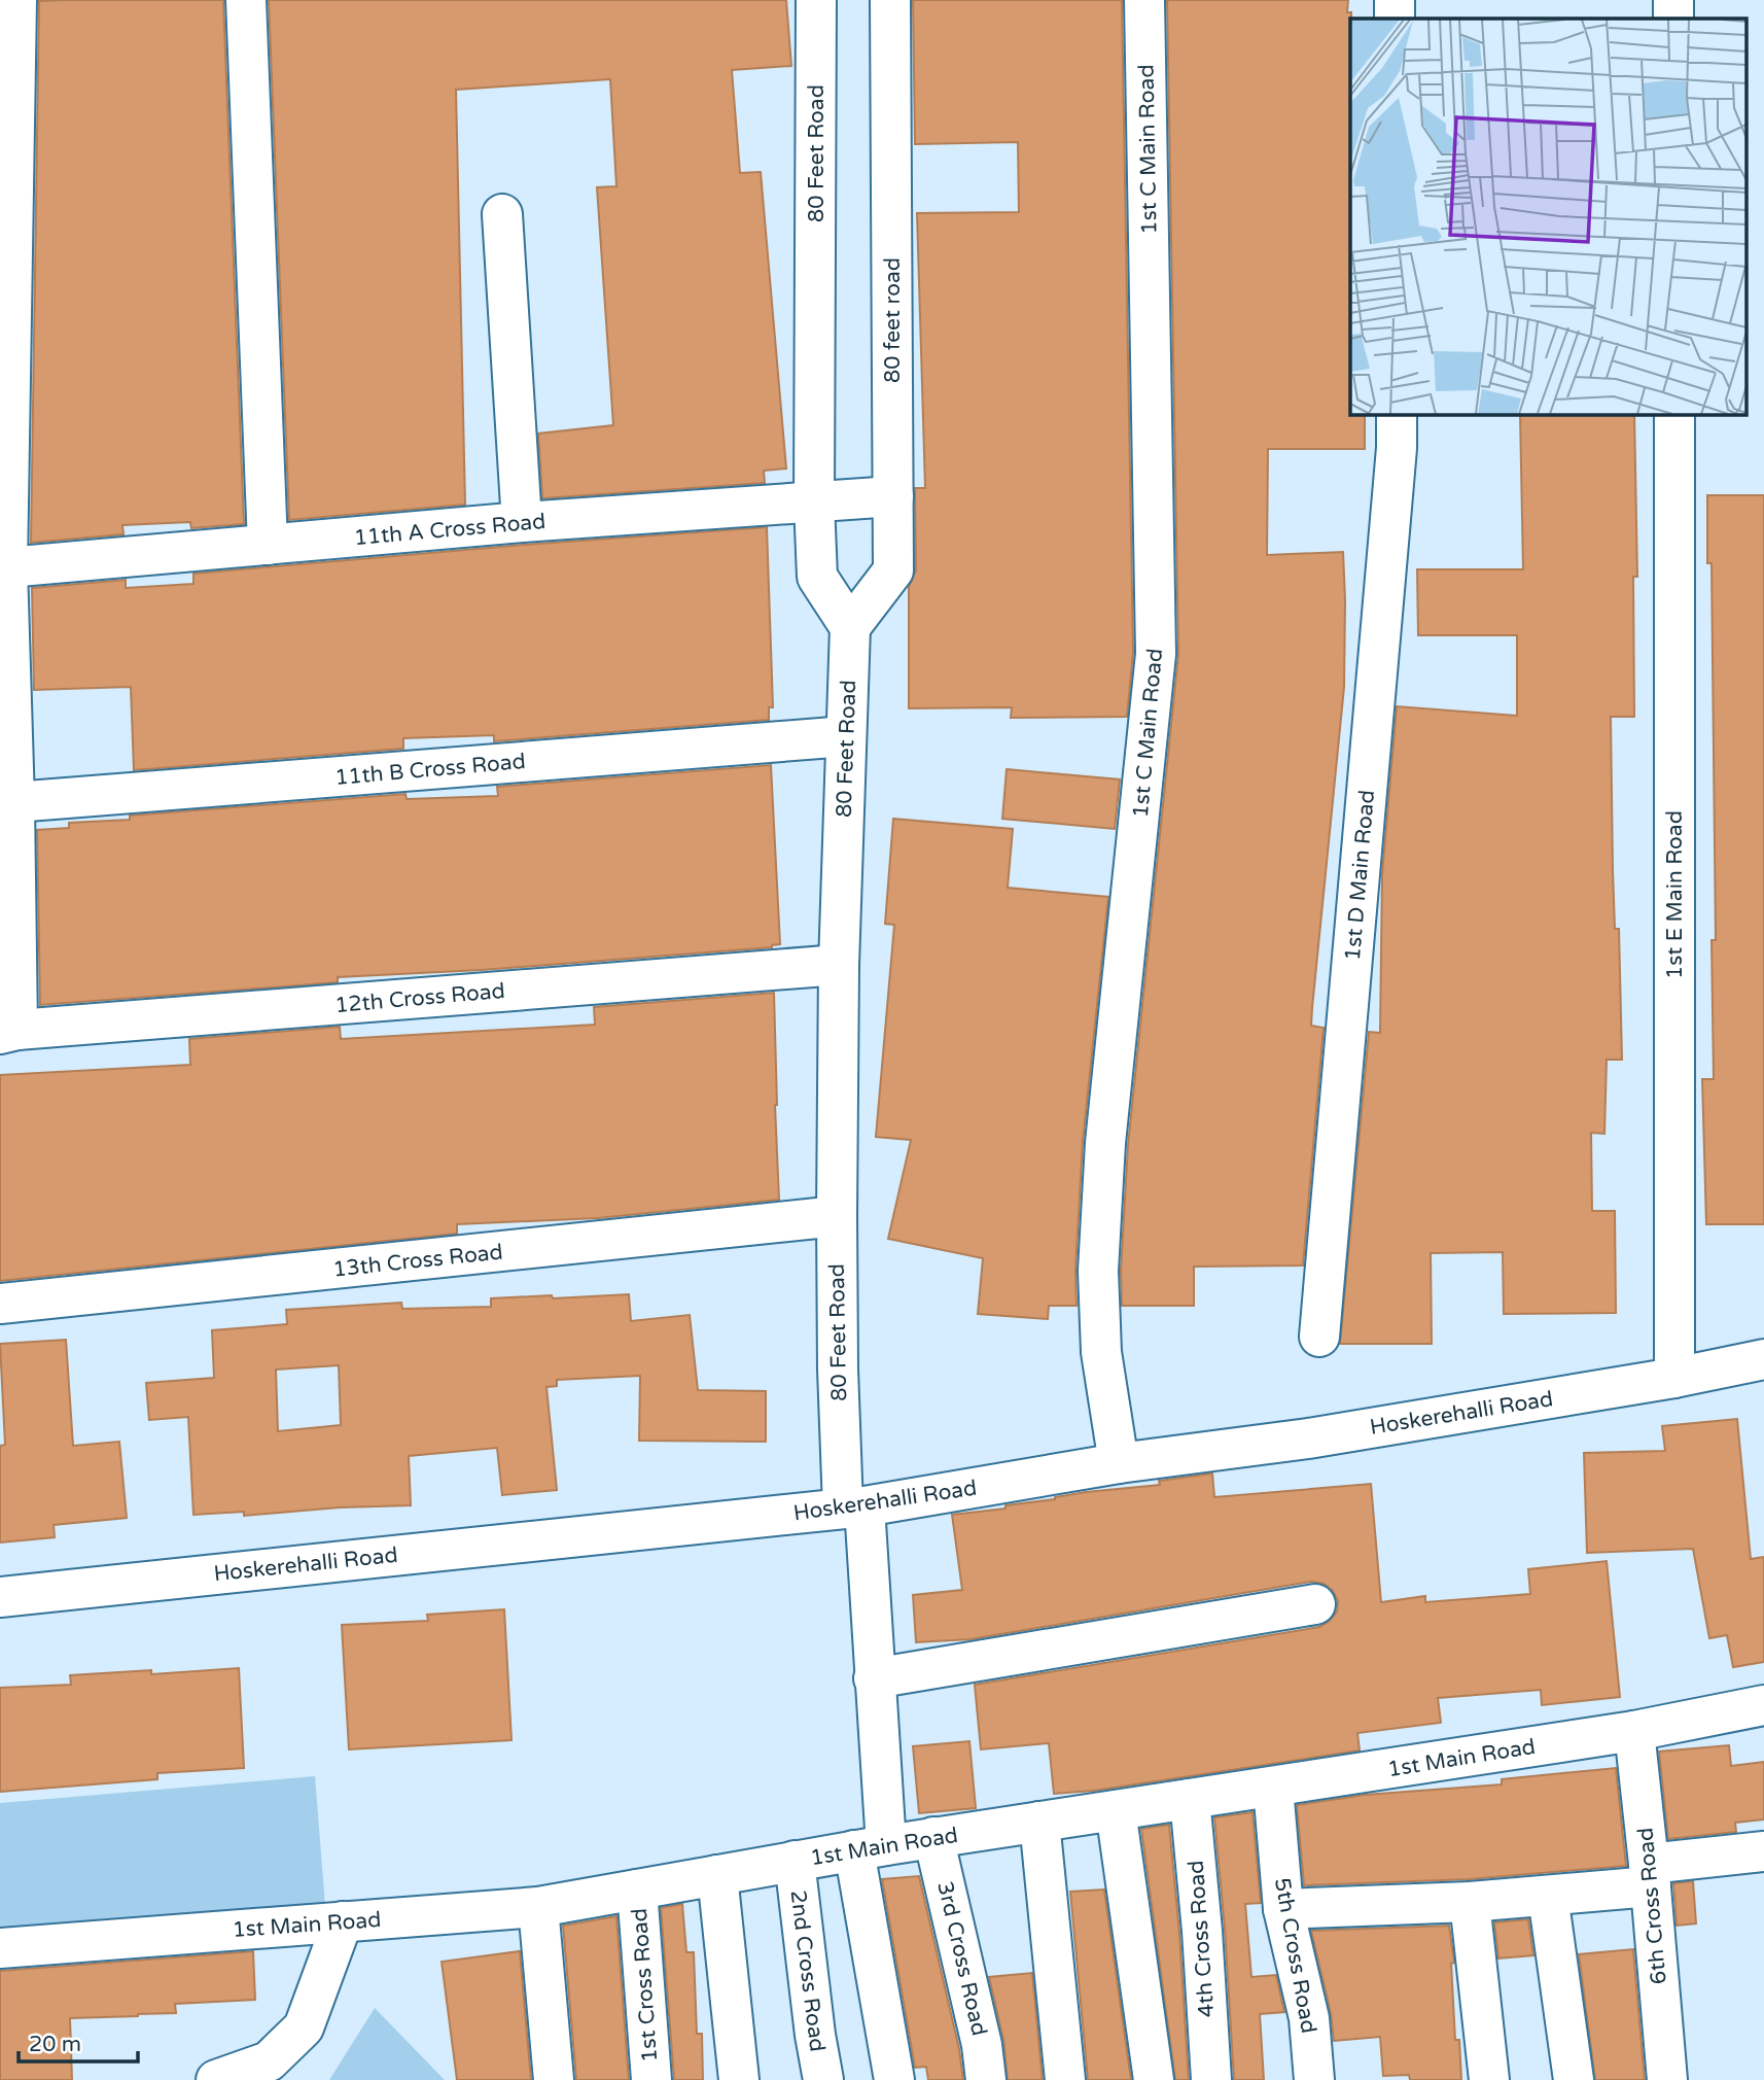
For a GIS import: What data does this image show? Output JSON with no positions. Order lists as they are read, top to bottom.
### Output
{
  "streets": {
    "street": [
      "1st C Main Road",
      "80 Feet Road",
      "80 feet road",
      "11th A Cross Road",
      "11th B Cross Road",
      "1st D Main Road",
      "1st E Main Road",
      "12th Cross Road",
      "13th Cross Road",
      "Hoskerehalli Road",
      "1st Main Road",
      "6th Cross Road",
      "4th Cross Road",
      "5th Cross Road",
      "3rd Cross Road",
      "2nd Cross Road",
      "1st Cross Road"
    ]
  },
  "crossings": [
    ["1st C Main Road", "Hoskerehalli Road"],
    ["80 Feet Road", "80 feet road"],
    ["80 Feet Road", "11th A Cross Road"],
    ["80 Feet Road", "11th B Cross Road"],
    ["80 Feet Road", "12th Cross Road"],
    ["80 Feet Road", "13th Cross Road"],
    ["80 Feet Road", "Hoskerehalli Road"],
    ["80 Feet Road", "1st Main Road"],
    ["80 feet road", "11th A Cross Road"],
    ["1st E Main Road", "Hoskerehalli Road"],
    ["1st Main Road", "6th Cross Road"],
    ["1st Main Road", "4th Cross Road"],
    ["1st Main Road", "5th Cross Road"],
    ["1st Main Road", "3rd Cross Road"],
    ["1st Main Road", "2nd Cross Road"],
    ["1st Main Road", "1st Cross Road"]
  ],
  "scale_bar": "20 m"
}
